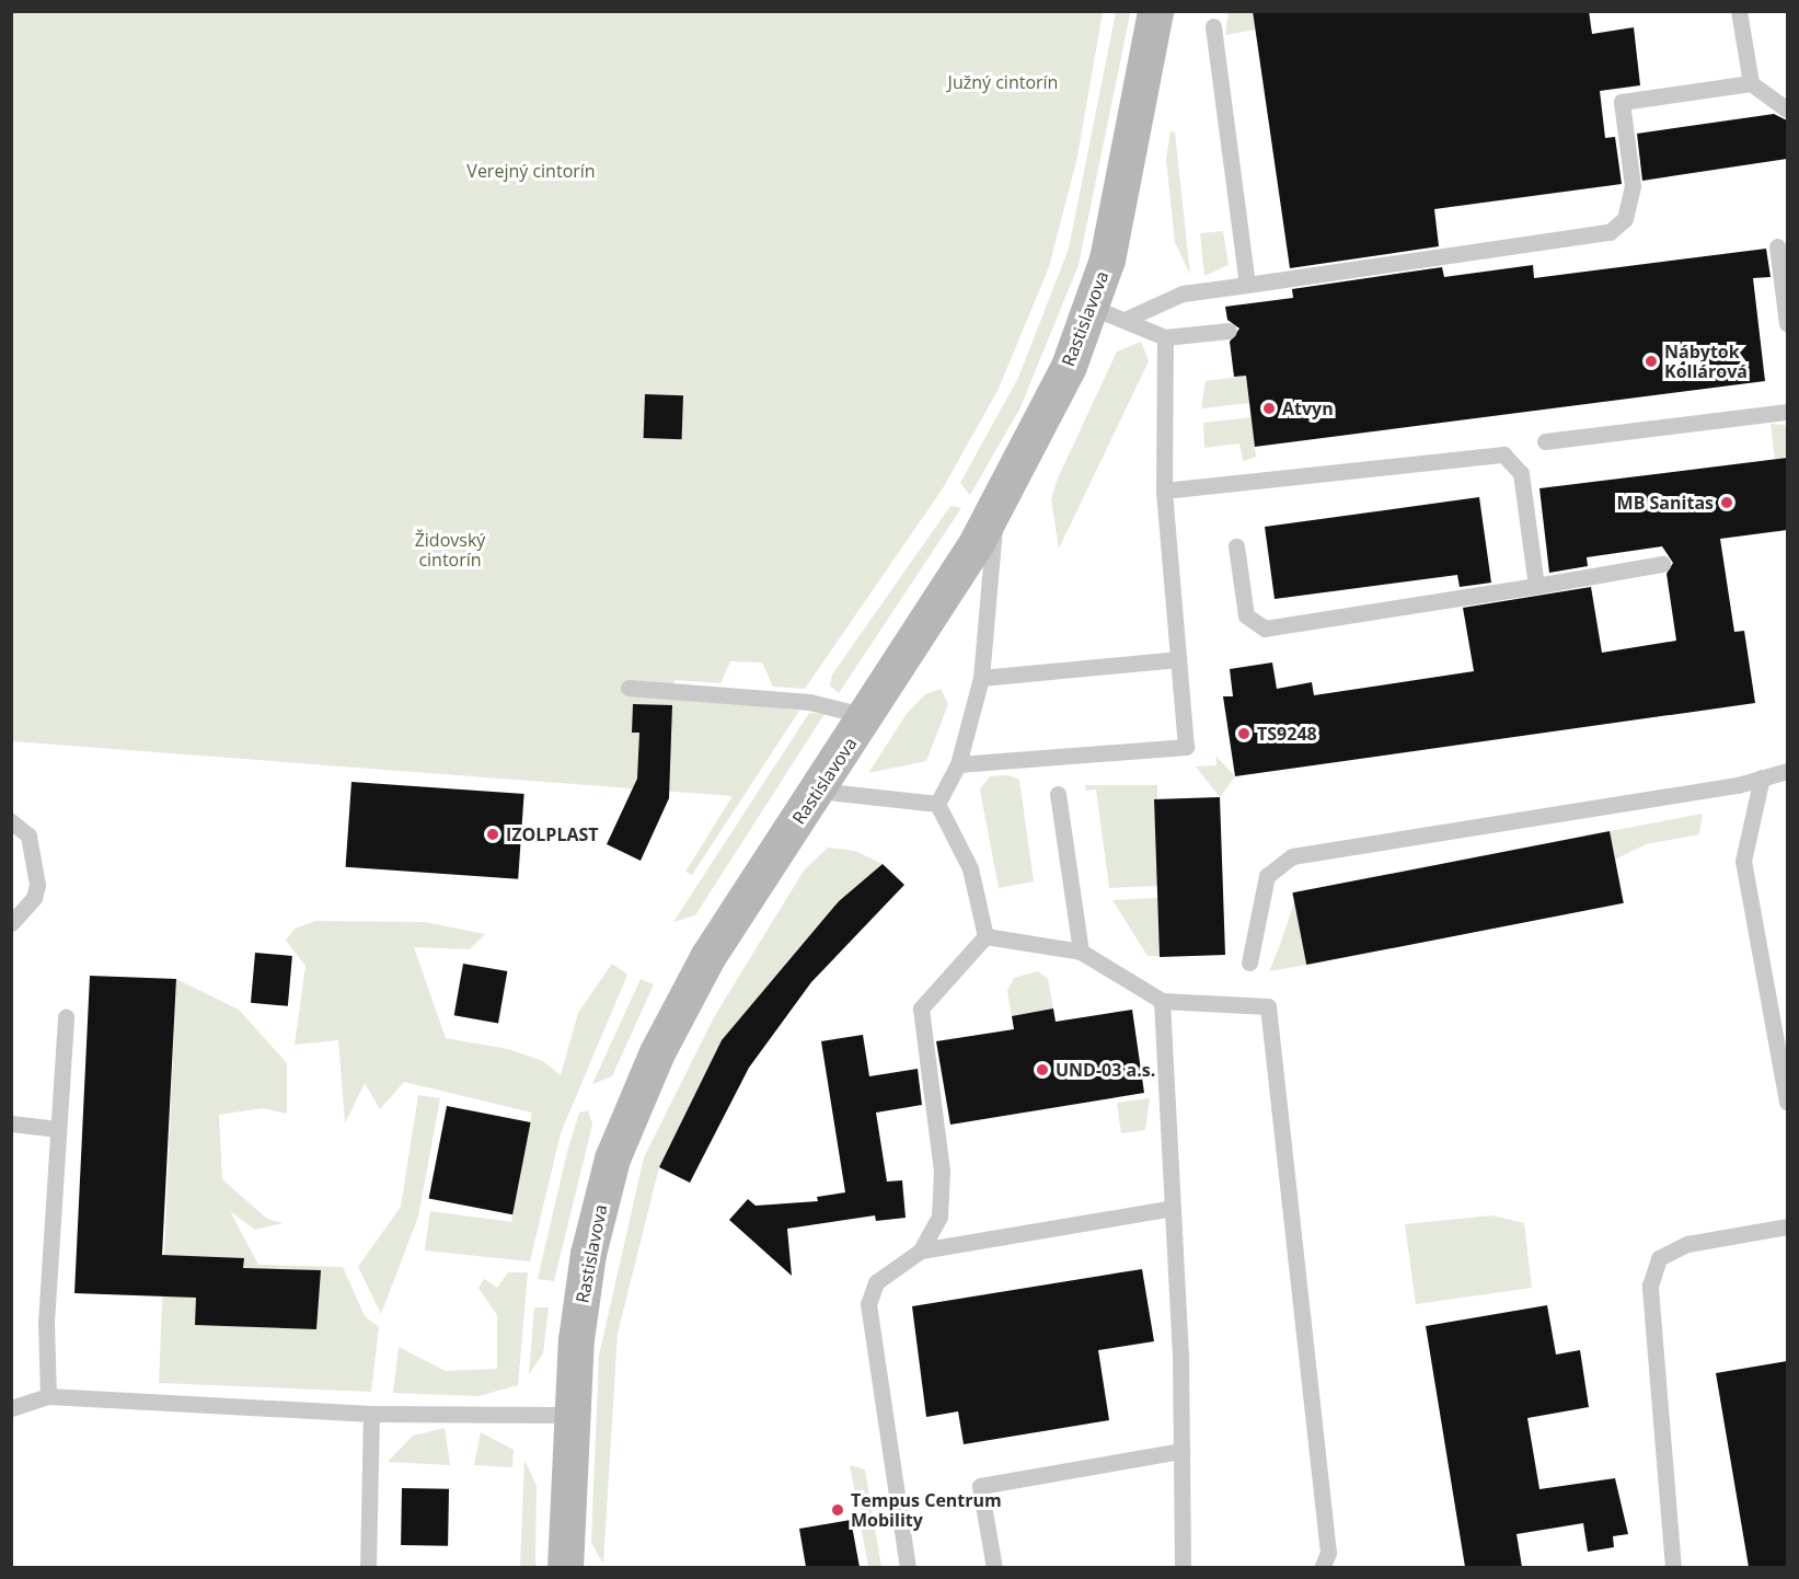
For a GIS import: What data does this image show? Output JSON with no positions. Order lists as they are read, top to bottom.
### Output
{
  "streets": {
    "street": ["Rastislavova"]
  },
  "parks": ["Južný cintorín", "Verejný cintorín", "Židovský cintorín"],
  "places": [
    "Nábytok Kollárová",
    "Atvyn",
    "MB Sanitas",
    "TS9248",
    "IZOLPLAST",
    "UND-03 a.s.",
    "Tempus Centrum Mobility"
  ]
}
